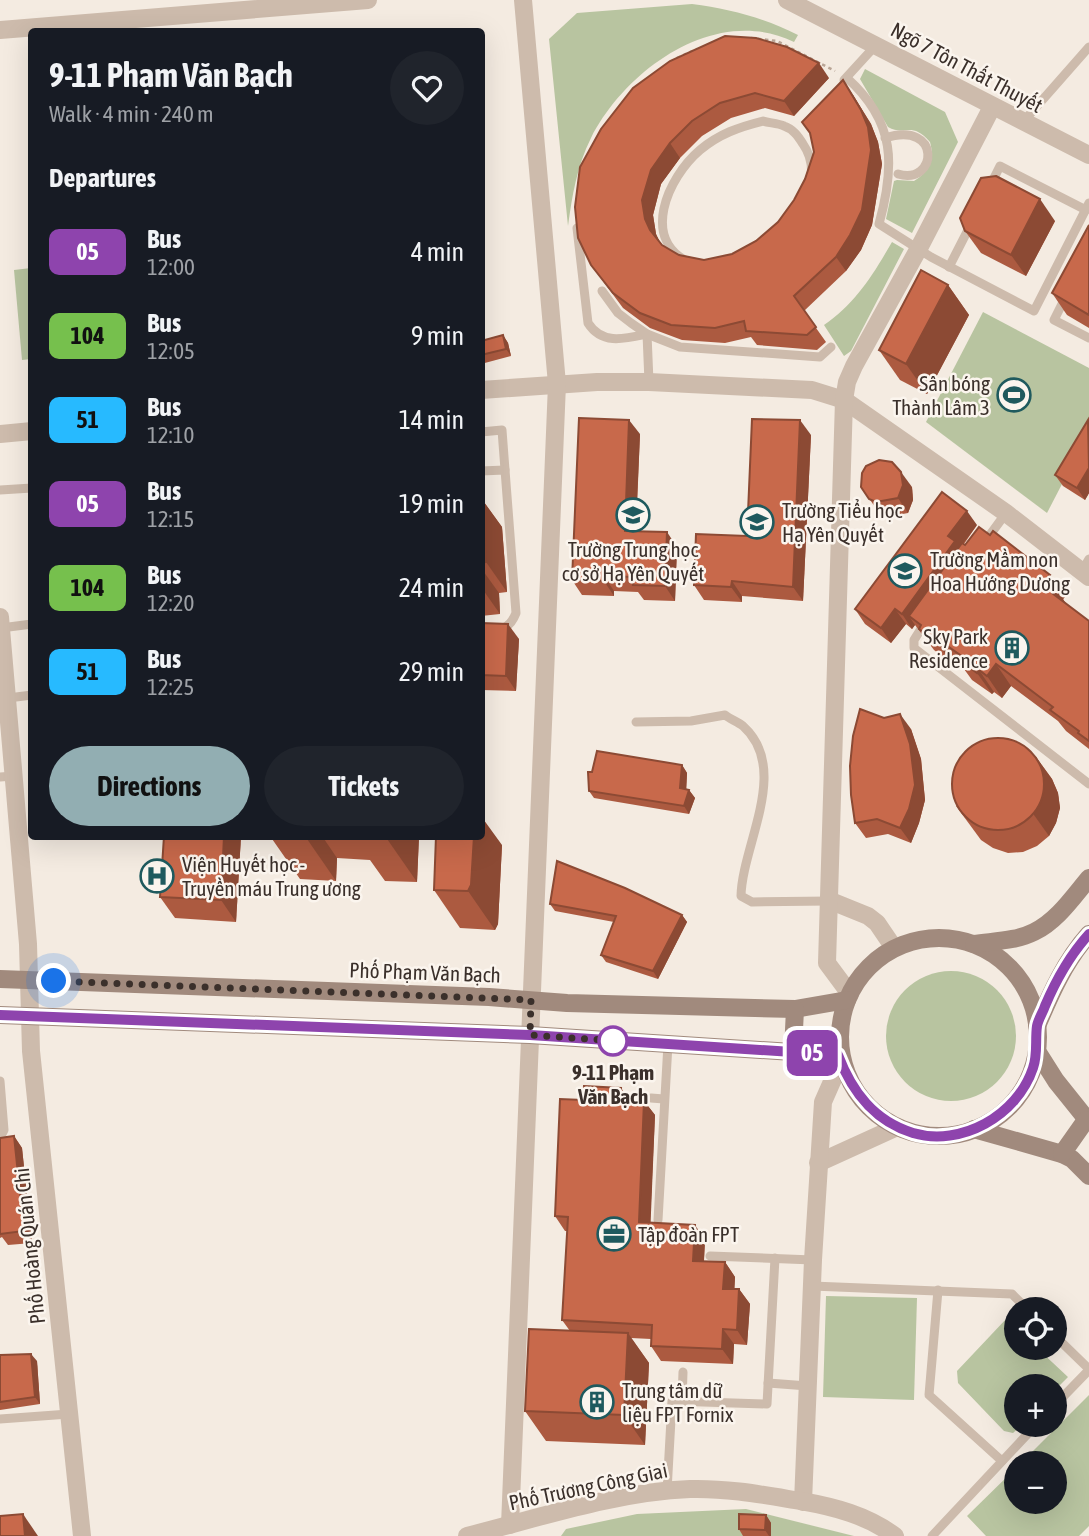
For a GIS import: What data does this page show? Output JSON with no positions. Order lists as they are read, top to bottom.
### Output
{
  "streets": {
    "main road": ["Phố Phạm Văn Bạch"],
    "street": ["Ngõ 7 Tôn Thất Thuyết", "Phố Hoàng Quán Chi", "Phố Trương Công Giai"]
  },
  "crossings": [
    ["Phố Phạm Văn Bạch", "Phố Hoàng Quán Chi"]
  ],
  "places": {
    "sports": ["Sân bóng Thành Lâm 3"],
    "school or university": ["Trường Trung học cơ sở Hạ Yên Quyết", "Trường Tiểu học Hạ Yên Quyết", "Trường Mầm non Hoa Hướng Dương"],
    "building": ["Sky Park Residence", "Trung tâm dữ liệu FPT Fornix"],
    "hospital": ["Viện Huyết học - Truyền máu Trung ương"],
    "other": ["9-11 Phạm Văn Bạch"],
    "office": ["Tập đoàn FPT"]
  },
  "lines": ["bus line 05"],
  "page": {
    "on_map": "05",
    "heading": [
      ["9-11 Phạm Văn Bạch", "Walk · 4 min · 240 m"],
      "Departures"
    ],
    "list": [
      {
        "mark": "05",
        "name": "Bus",
        "note": "12:00",
        "value": "4 min"
      },
      {
        "mark": "104",
        "name": "Bus",
        "note": "12:05",
        "value": "9 min"
      },
      {
        "mark": "51",
        "name": "Bus",
        "note": "12:10",
        "value": "14 min"
      },
      {
        "mark": "05",
        "name": "Bus",
        "note": "12:15",
        "value": "19 min"
      },
      {
        "mark": "104",
        "name": "Bus",
        "note": "12:20",
        "value": "24 min"
      },
      {
        "mark": "51",
        "name": "Bus",
        "note": "12:25",
        "value": "29 min"
      }
    ],
    "buttons": ["Directions", "Tickets"],
    "map_buttons": ["+", "−"]
  }
}
